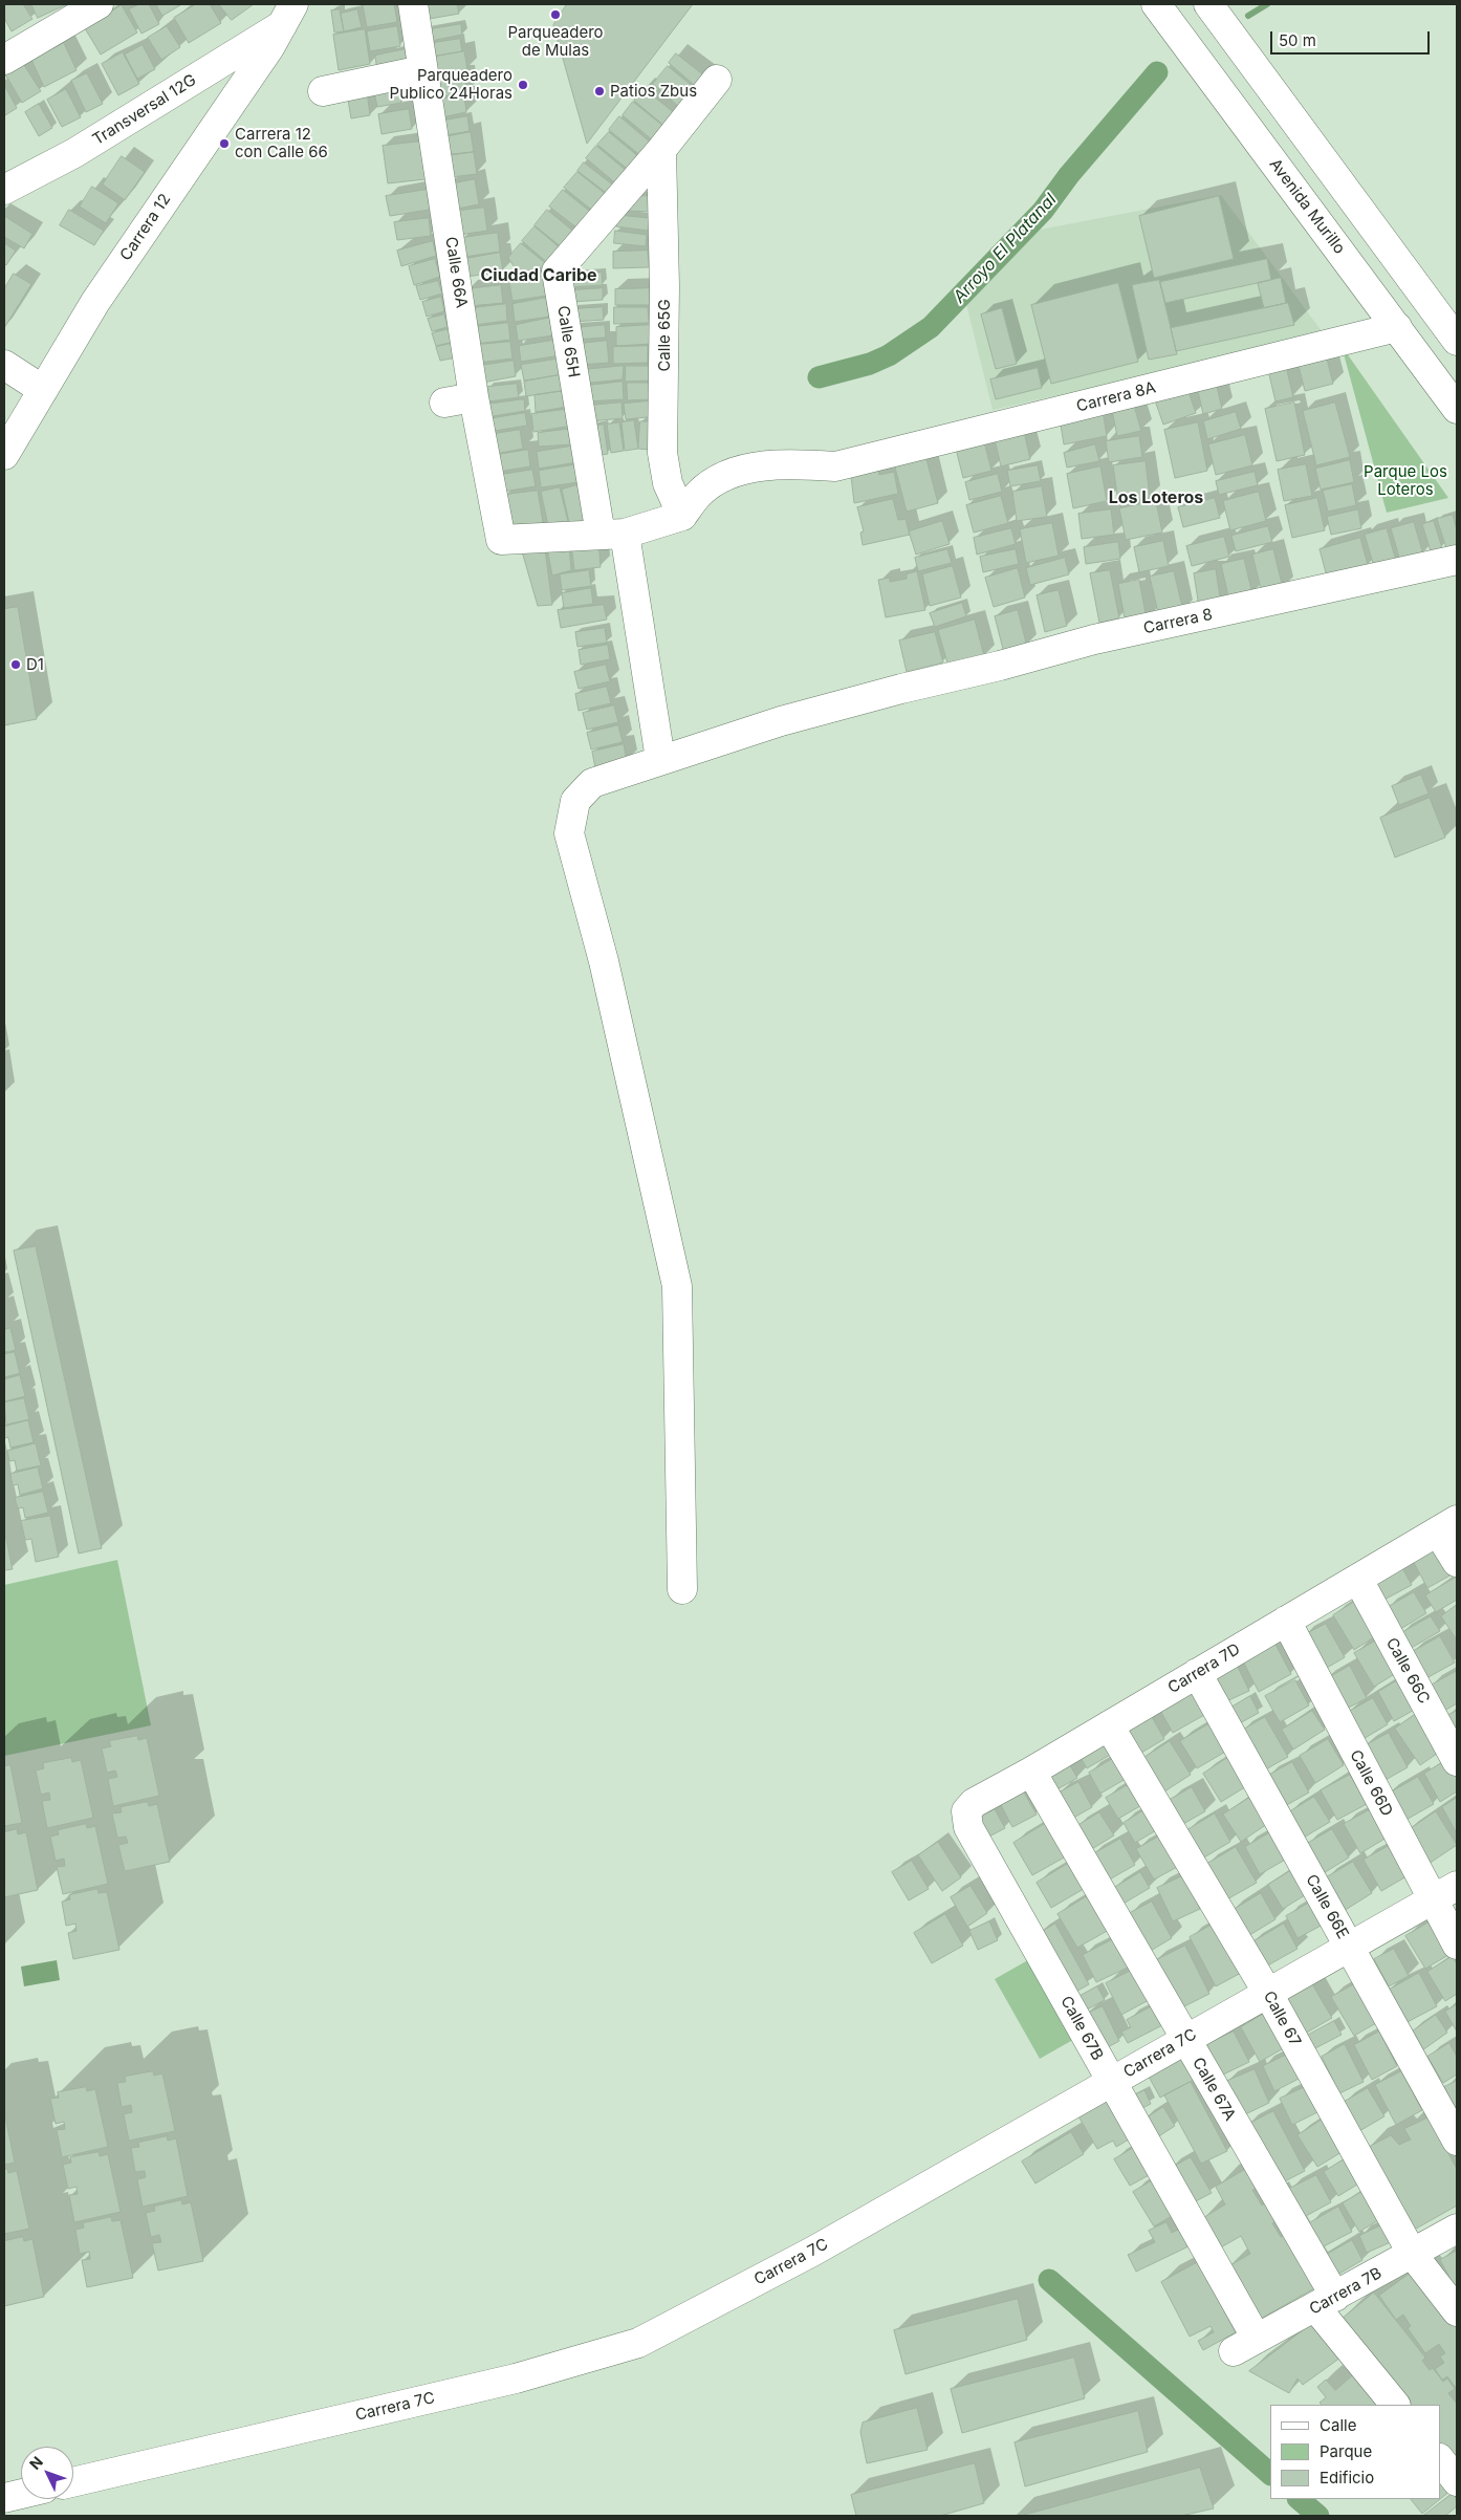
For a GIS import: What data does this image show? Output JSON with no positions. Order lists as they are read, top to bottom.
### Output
{
  "streets": {
    "street": [
      "Transversal 12G",
      "Avenida Murillo",
      "Carrera 12",
      "Calle 66A",
      "Calle 65G",
      "Calle 65H",
      "Carrera 8A",
      "Carrera 8",
      "Carrera 7D",
      "Calle 66C",
      "Calle 66D",
      "Calle 66E",
      "Calle 67",
      "Calle 67B",
      "Carrera 7C",
      "Calle 67A",
      "Carrera 7B"
    ]
  },
  "crossings": [
    ["Transversal 12G", "Carrera 12"],
    ["Avenida Murillo", "Carrera 8A"],
    ["Calle 66A", "Calle 65H"],
    ["Calle 65G", "Calle 65H"],
    ["Calle 65G", "Carrera 8A"],
    ["Calle 65H", "Carrera 8"],
    ["Carrera 7D", "Calle 66C"],
    ["Carrera 7D", "Calle 66D"],
    ["Carrera 7D", "Calle 66E"],
    ["Carrera 7D", "Calle 67"],
    ["Carrera 7D", "Calle 67B"],
    ["Carrera 7D", "Calle 67A"],
    ["Calle 66D", "Carrera 7C"],
    ["Calle 66E", "Carrera 7C"],
    ["Calle 67", "Carrera 7C"],
    ["Calle 67", "Carrera 7B"],
    ["Calle 67B", "Carrera 7C"],
    ["Calle 67B", "Carrera 7B"],
    ["Carrera 7C", "Calle 67A"],
    ["Calle 67A", "Carrera 7B"]
  ],
  "districts": ["Ciudad Caribe", "Los Loteros"],
  "water": ["Arroyo El Platanal"],
  "parks": ["Parque Los Loteros"],
  "places": [
    "Parqueadero de Mulas",
    "Parqueadero Publico 24Horas",
    "Patios Zbus",
    "Carrera 12 con Calle 66",
    "D1"
  ],
  "legend": ["Calle", "Parque", "Edificio"],
  "scale_bar": "50 m",
  "north": "top left"
}
